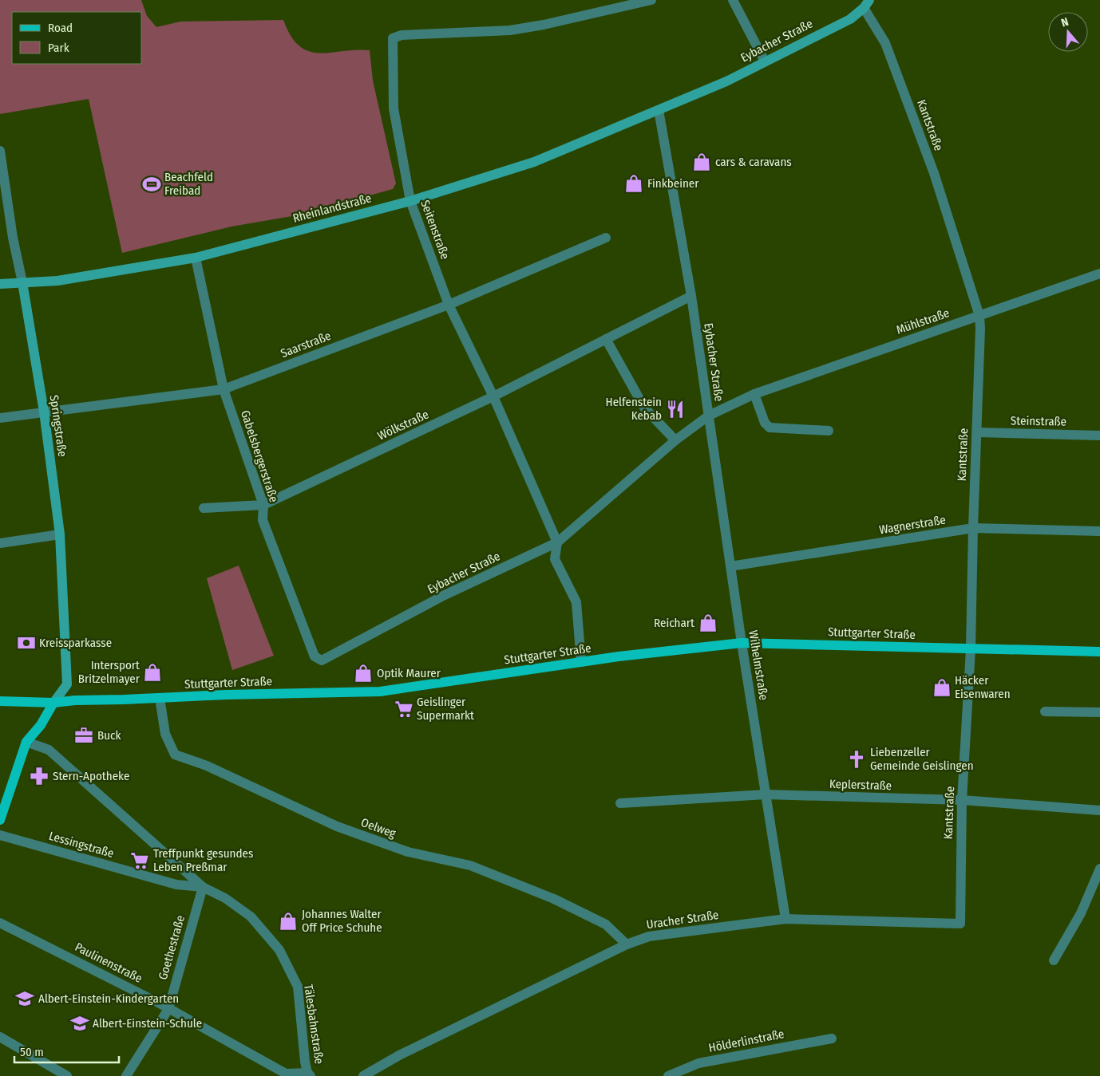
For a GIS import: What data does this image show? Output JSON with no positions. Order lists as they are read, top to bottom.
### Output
{
  "streets": {
    "main road": [
      "Eybacher Straße",
      "Rheinlandstraße",
      "Springstraße",
      "Stuttgarter Straße"
    ],
    "street": [
      "Kantstraße",
      "Seitenstraße",
      "Mühlstraße",
      "Saarstraße",
      "Steinstraße",
      "Wölkstraße",
      "Gabelsbergerstraße",
      "Wagnerstraße",
      "Wilhelmstraße",
      "Keplerstraße",
      "Oelweg",
      "Lessingstraße",
      "Uracher Straße",
      "Goethestraße",
      "Paulinenstraße",
      "Tälesbahnstraße",
      "Hölderlinstraße"
    ]
  },
  "crossings": [
    ["Eybacher Straße", "Kantstraße"],
    ["Eybacher Straße", "Rheinlandstraße"],
    ["Eybacher Straße", "Seitenstraße"],
    ["Eybacher Straße", "Mühlstraße"],
    ["Eybacher Straße", "Wölkstraße"],
    ["Eybacher Straße", "Gabelsbergerstraße"],
    ["Eybacher Straße", "Wilhelmstraße"],
    ["Kantstraße", "Mühlstraße"],
    ["Kantstraße", "Steinstraße"],
    ["Kantstraße", "Wagnerstraße"],
    ["Kantstraße", "Stuttgarter Straße"],
    ["Kantstraße", "Keplerstraße"],
    ["Kantstraße", "Uracher Straße"],
    ["Rheinlandstraße", "Seitenstraße"],
    ["Rheinlandstraße", "Springstraße"],
    ["Rheinlandstraße", "Gabelsbergerstraße"],
    ["Seitenstraße", "Saarstraße"],
    ["Seitenstraße", "Wölkstraße"],
    ["Seitenstraße", "Stuttgarter Straße"],
    ["Mühlstraße", "Wilhelmstraße"],
    ["Saarstraße", "Springstraße"],
    ["Saarstraße", "Gabelsbergerstraße"],
    ["Wölkstraße", "Gabelsbergerstraße"],
    ["Springstraße", "Stuttgarter Straße"],
    ["Wagnerstraße", "Wilhelmstraße"],
    ["Stuttgarter Straße", "Wilhelmstraße"],
    ["Stuttgarter Straße", "Oelweg"],
    ["Wilhelmstraße", "Keplerstraße"],
    ["Wilhelmstraße", "Uracher Straße"],
    ["Oelweg", "Uracher Straße"],
    ["Lessingstraße", "Goethestraße"],
    ["Lessingstraße", "Tälesbahnstraße"],
    ["Goethestraße", "Paulinenstraße"],
    ["Goethestraße", "Tälesbahnstraße"],
    ["Paulinenstraße", "Tälesbahnstraße"]
  ],
  "places": {
    "shop": [
      "cars & caravans",
      "Finkbeiner",
      "Reichart",
      "Intersport Britzelmayer",
      "Optik Maurer",
      "Häcker Eisenwaren",
      "Johannes Walter Off Price Schuhe"
    ],
    "sports": ["Beachfeld Freibad"],
    "restaurant": ["Helfenstein Kebab"],
    "bank": ["Kreissparkasse"],
    "supermarket": ["Geislinger Supermarkt", "Treffpunkt gesundes Leben Preßmar"],
    "office": ["Buck"],
    "church": ["Liebenzeller Gemeinde Geislingen"],
    "pharmacy": ["Stern-Apotheke"],
    "school or university": ["Albert-Einstein-Kindergarten", "Albert-Einstein-Schule"]
  },
  "legend": ["Road", "Park"],
  "scale_bar": "50 m",
  "north": "top"
}
